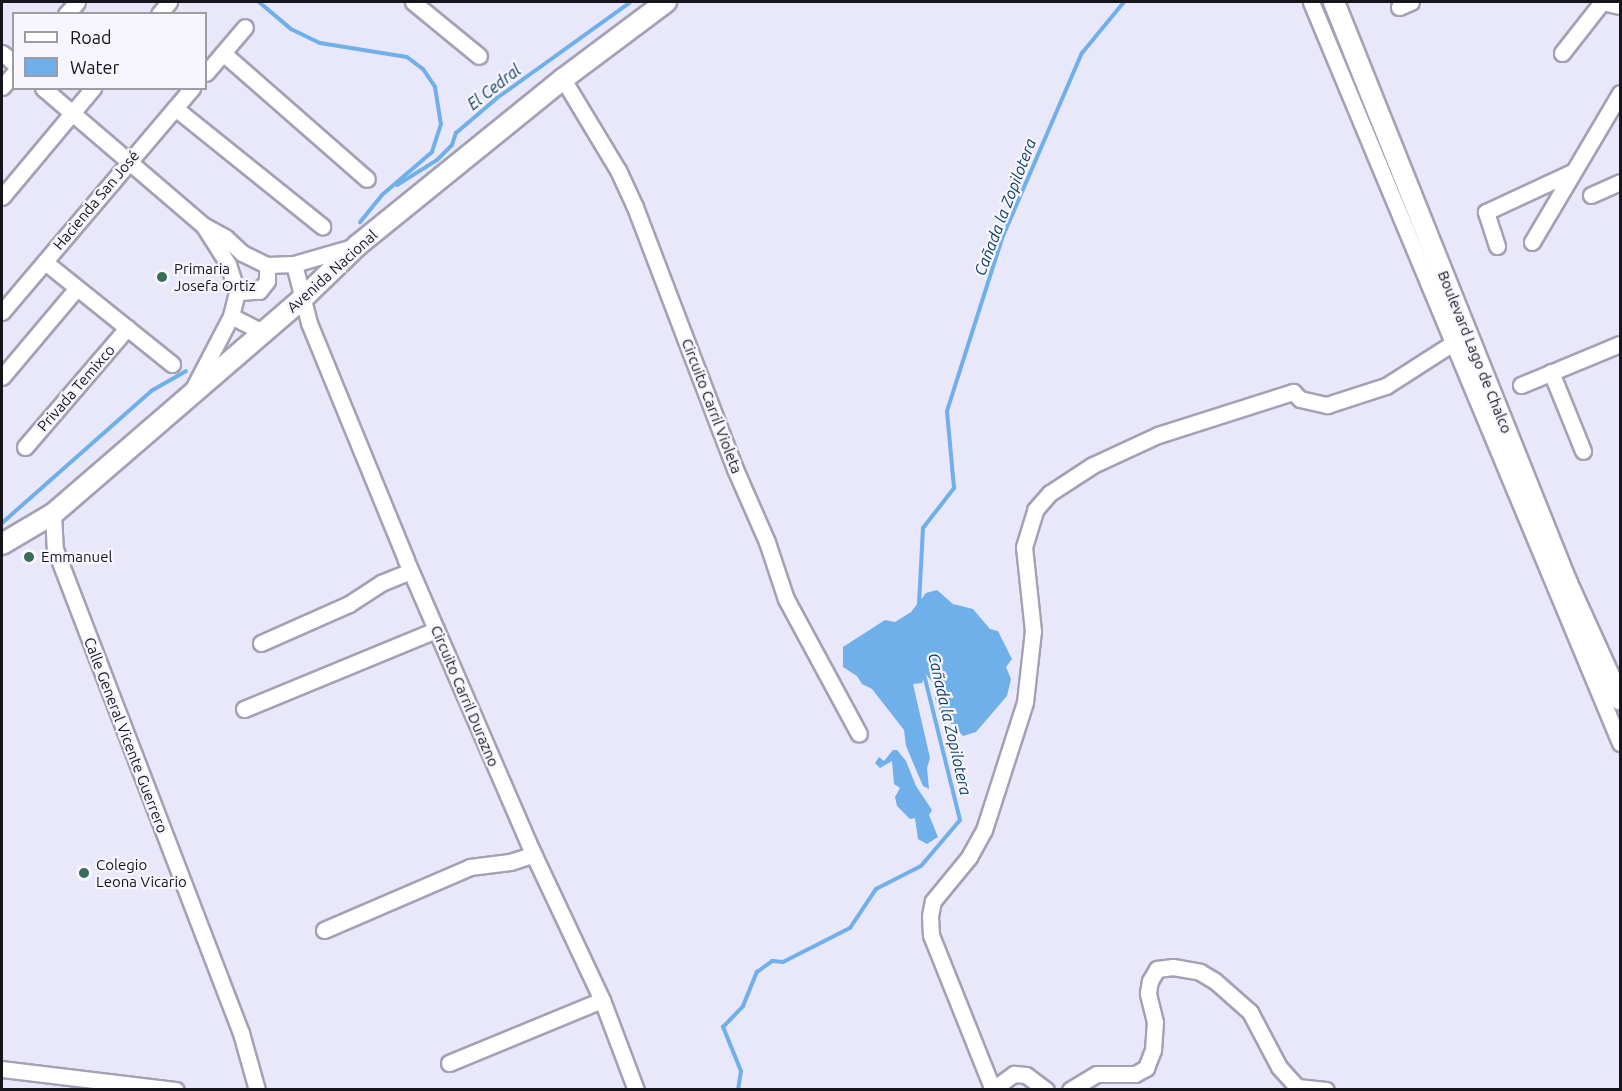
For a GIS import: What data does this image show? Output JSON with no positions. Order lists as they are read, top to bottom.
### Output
{
  "streets": {
    "main road": ["Avenida Nacional", "Boulevard Lago de Chalco"],
    "street": [
      "Hacienda San José",
      "Privada Temixco",
      "Circuito Carril Violeta",
      "Circuito Carril Durazno",
      "Calle General Vicente Guerrero"
    ]
  },
  "crossings": [
    ["Avenida Nacional", "Circuito Carril Violeta"],
    ["Avenida Nacional", "Circuito Carril Durazno"],
    ["Avenida Nacional", "Calle General Vicente Guerrero"]
  ],
  "water": ["El Cedral", "Cañada la Zopilotera"],
  "places": ["Primaria Josefa Ortiz", "Emmanuel", "Colegio Leona Vicario"],
  "legend": ["Road", "Water"]
}
